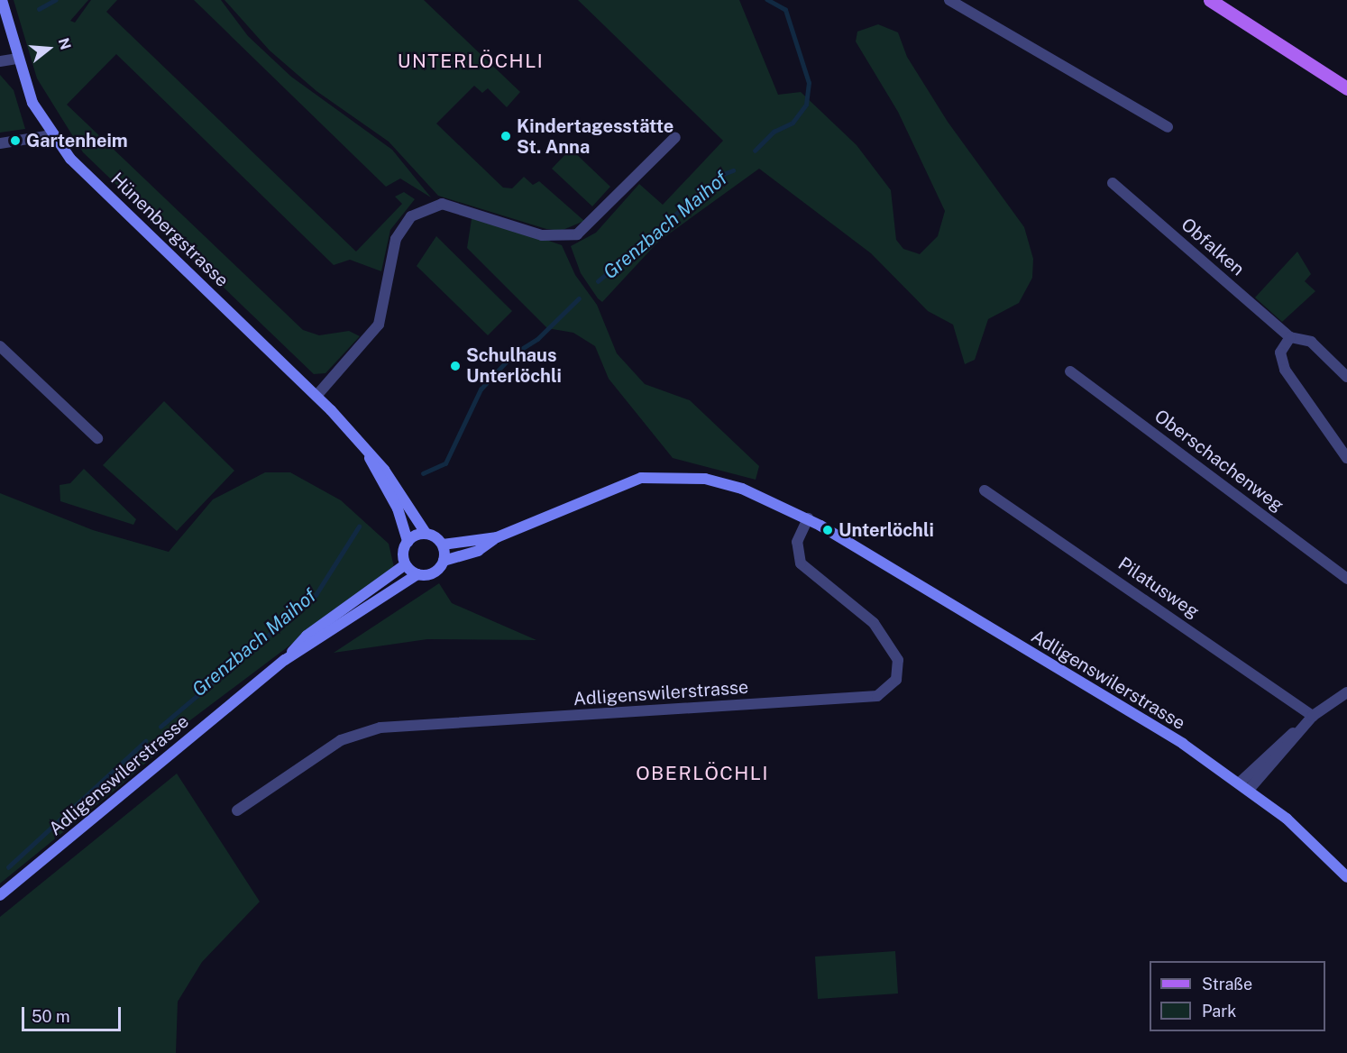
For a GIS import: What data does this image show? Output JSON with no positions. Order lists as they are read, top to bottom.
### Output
{
  "streets": {
    "main road": ["Hünenbergstrasse", "Adligenswilerstrasse"],
    "street": ["Obfalken", "Oberschachenweg", "Pilatusweg"]
  },
  "crossings": [
    ["Hünenbergstrasse", "Adligenswilerstrasse"]
  ],
  "districts": ["UNTERLÖCHLI", "OBERLÖCHLI"],
  "water": ["Grenzbach Maihof"],
  "places": [
    "Kindertagesstätte St. Anna",
    "Gartenheim",
    "Schulhaus Unterlöchli",
    "Unterlöchli"
  ],
  "legend": ["Straße", "Park"],
  "scale_bar": "50 m",
  "north": "right"
}
